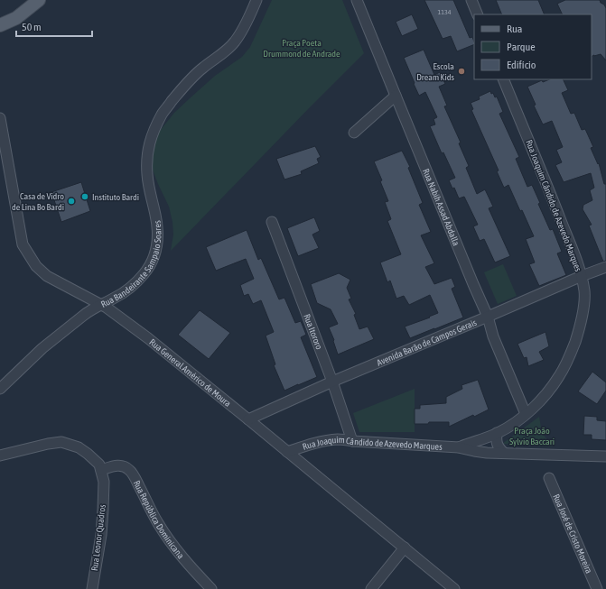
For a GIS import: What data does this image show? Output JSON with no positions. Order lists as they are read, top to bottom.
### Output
{
  "streets": {
    "street": [
      "Rua Joaquim Cândido de Azevedo Marques",
      "Rua Nabih Assad Abdalla",
      "Rua Bandeirante Sampaio Soares",
      "Rua Itororo",
      "Avenida Barão de Campos Gerais",
      "Rua General Américo de Moura",
      "Rua República Dominicana",
      "Rua José de Cristo Moreira",
      "Rua Leonor Quadros"
    ]
  },
  "crossings": [
    ["Rua Joaquim Cândido de Azevedo Marques", "Rua Nabih Assad Abdalla"],
    ["Rua Joaquim Cândido de Azevedo Marques", "Rua Itororo"],
    ["Rua Joaquim Cândido de Azevedo Marques", "Avenida Barão de Campos Gerais"],
    ["Rua Joaquim Cândido de Azevedo Marques", "Rua General Américo de Moura"],
    ["Rua Nabih Assad Abdalla", "Avenida Barão de Campos Gerais"],
    ["Rua Bandeirante Sampaio Soares", "Rua General Américo de Moura"],
    ["Rua Itororo", "Avenida Barão de Campos Gerais"],
    ["Avenida Barão de Campos Gerais", "Rua General Américo de Moura"],
    ["Rua República Dominicana", "Rua Leonor Quadros"]
  ],
  "parks": ["Praça Poeta Drummond de Andrade", "Praça João Sylvio Baccari"],
  "places": ["Escola Dream Kids", "Instituto Bardi", "Casa de Vidro de Lina Bo Bardi"],
  "house_numbers": ["1134"],
  "legend": ["Rua", "Parque", "Edifício"],
  "scale_bar": "50 m"
}
